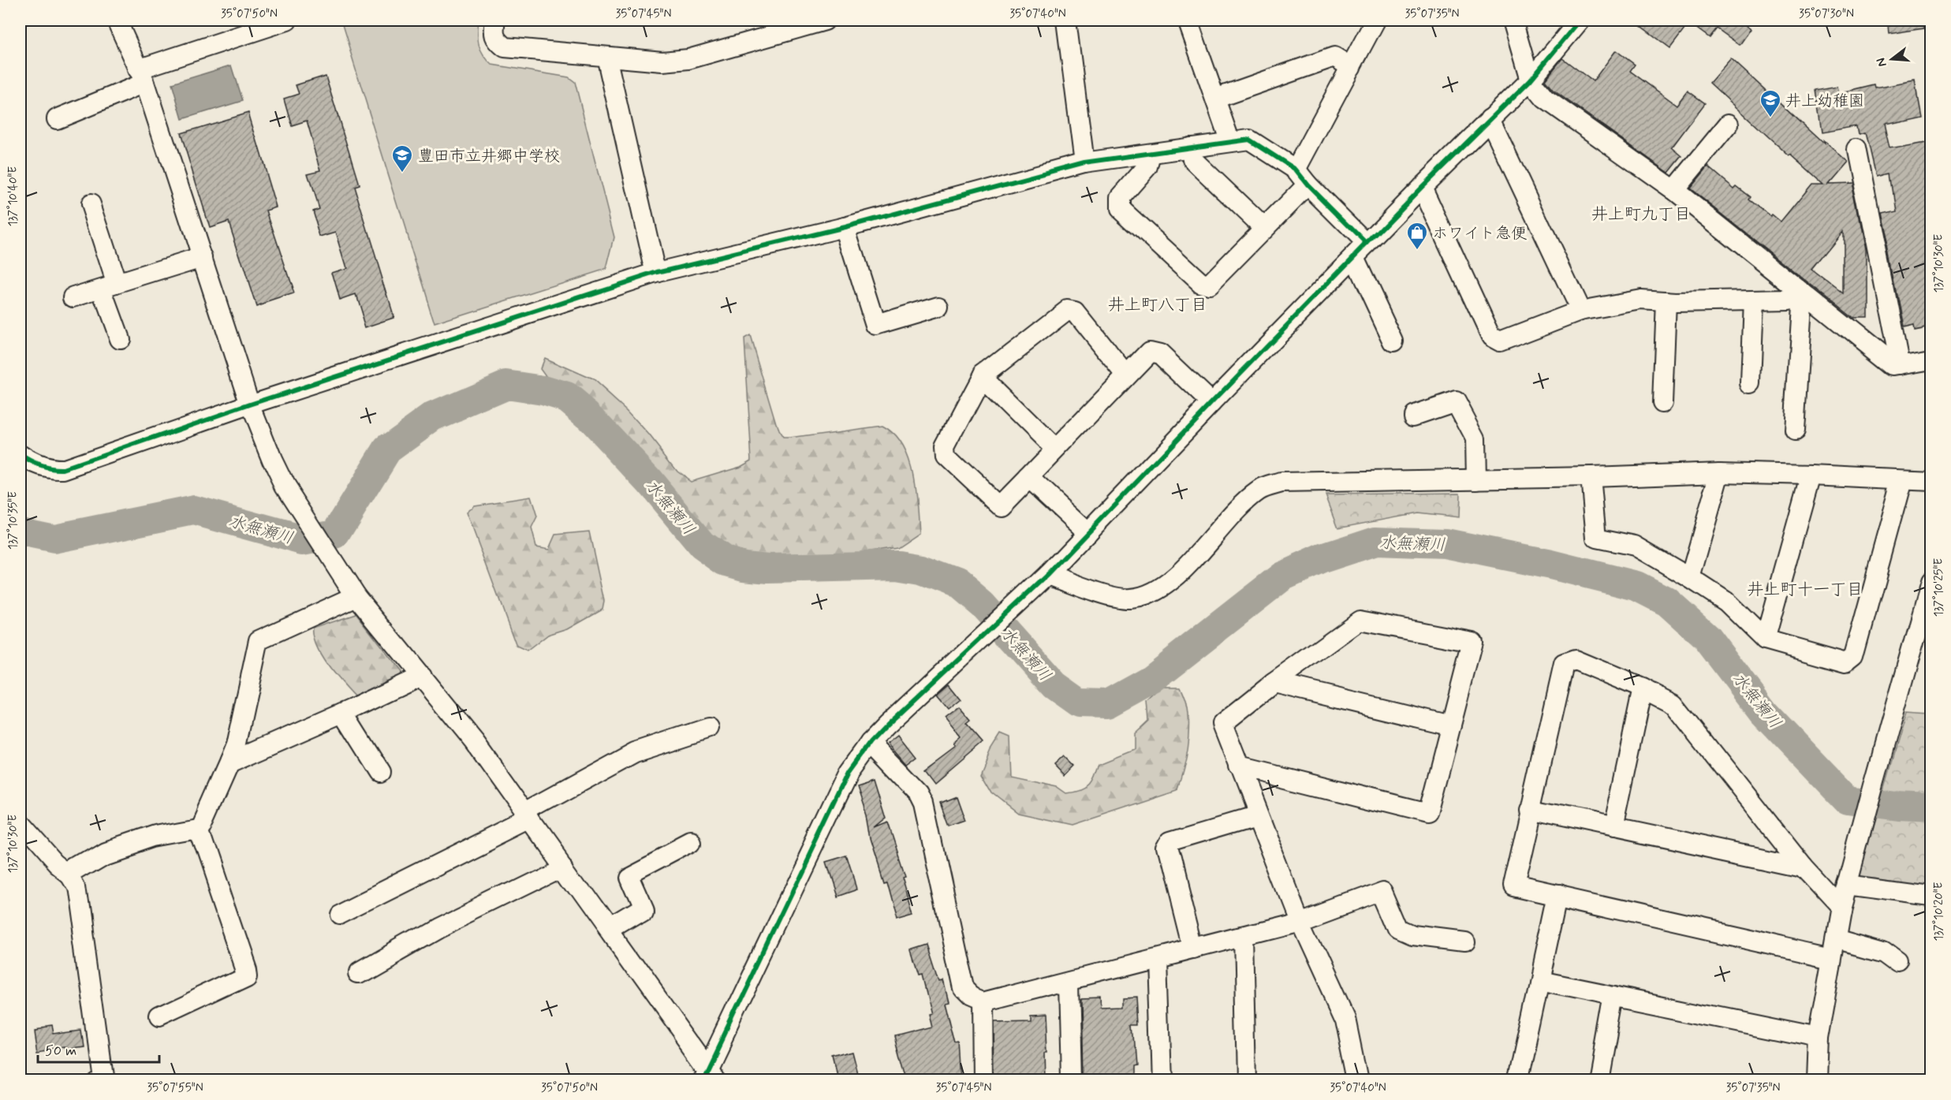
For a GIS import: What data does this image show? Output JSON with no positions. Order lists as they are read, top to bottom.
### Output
{
  "districts": ["井上町九丁目", "井上町八丁目", "井上町十一丁目"],
  "water": ["水無瀬川"],
  "places": {
    "school or university": ["井上幼稚園", "豊田市立井郷中学校"],
    "shop": ["ホワイト急便"]
  },
  "scale_bar": "50 m",
  "north": "left",
  "coordinates": [
    "35°07'50\"N",
    "35°07'45\"N",
    "35°07'40\"N",
    "35°07'35\"N",
    "35°07'30\"N",
    "137°10'40\"E",
    "137°10'30\"E",
    "137°10'35\"E",
    "137°10'25\"E",
    "137°10'20\"E",
    "35°07'55\"N"
  ]
}
